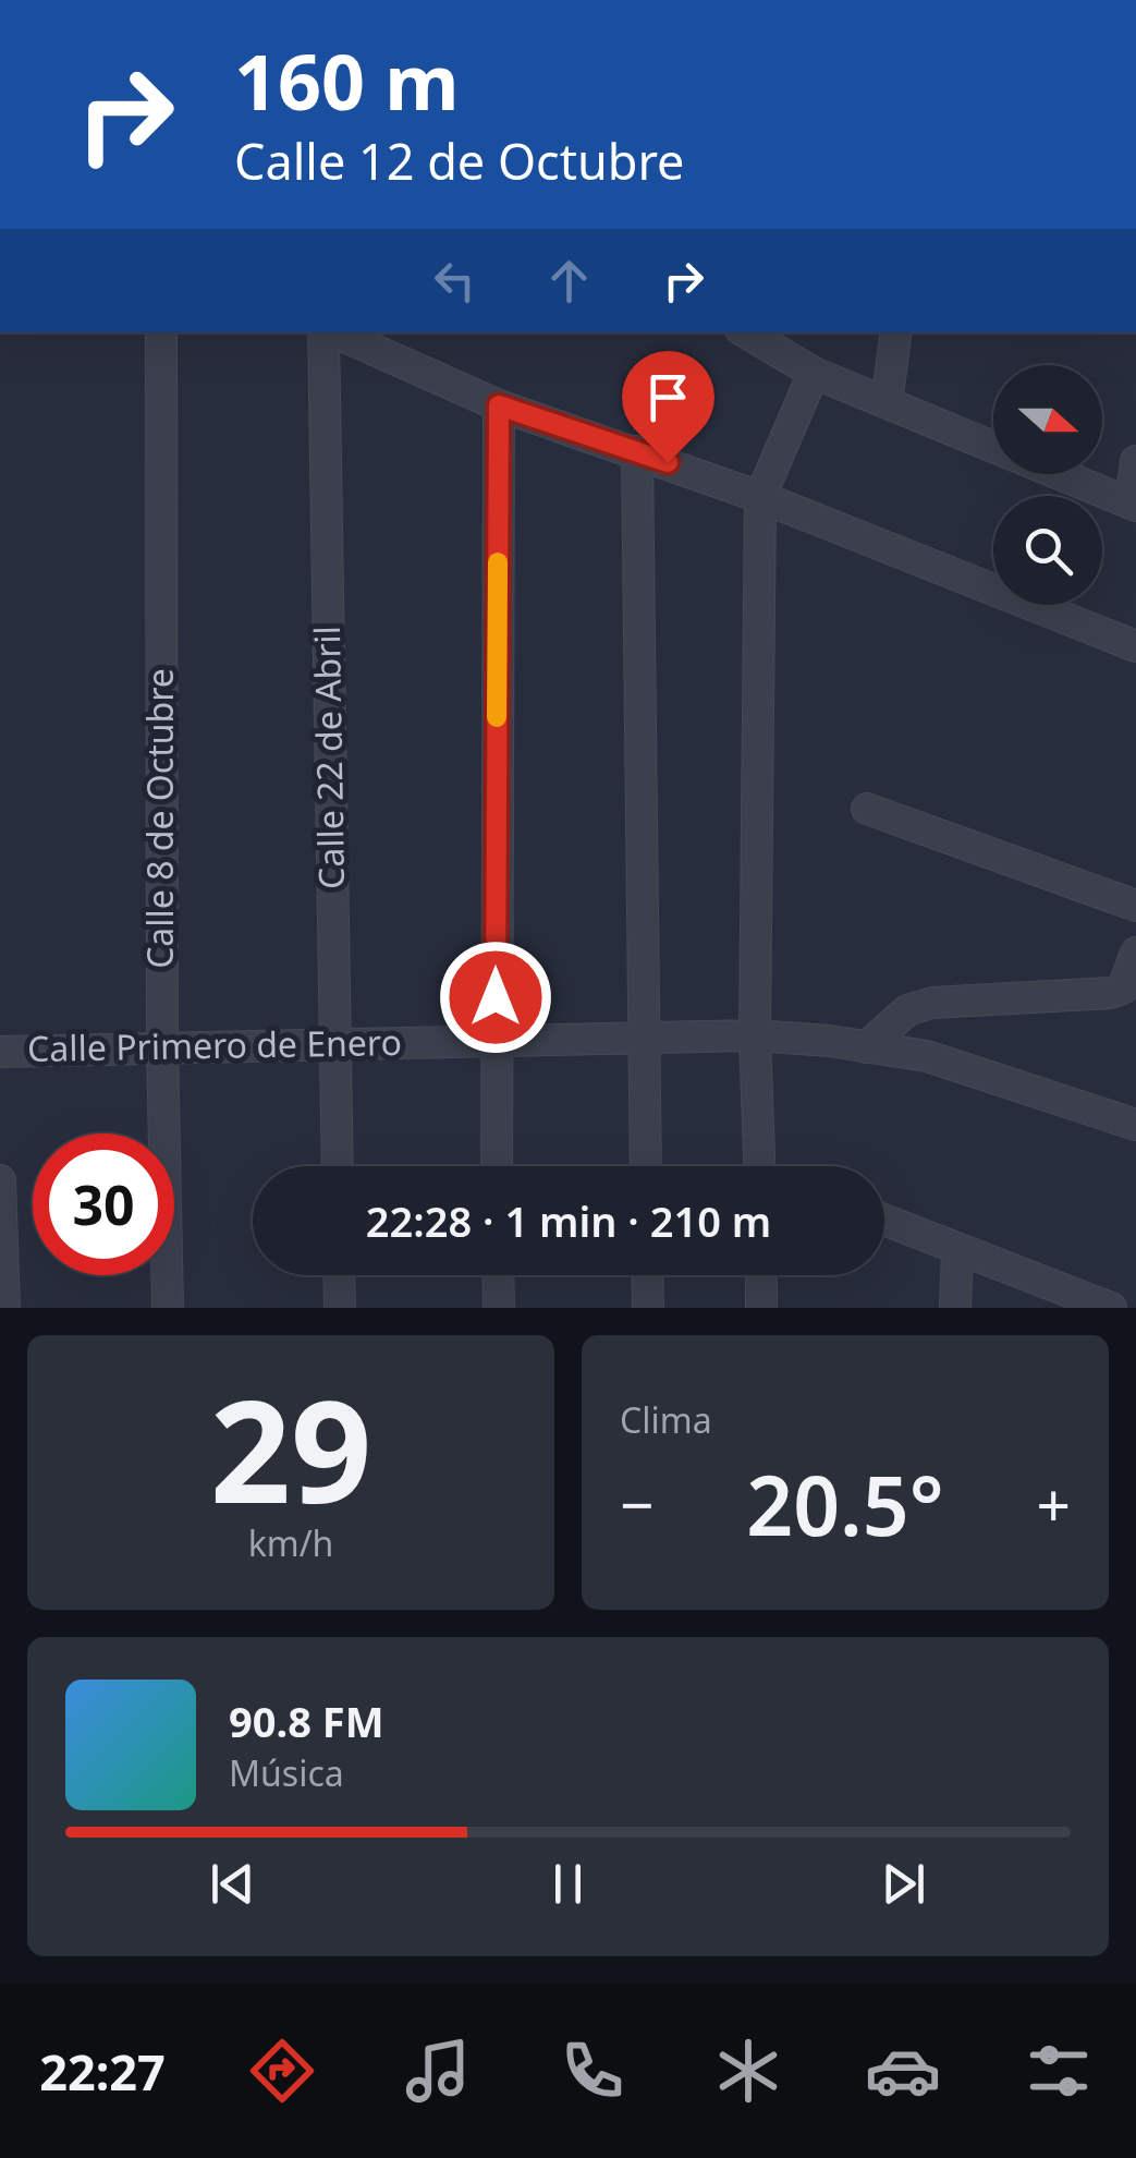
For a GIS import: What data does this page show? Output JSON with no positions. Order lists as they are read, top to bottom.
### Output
{
  "streets": {
    "street": ["Calle 22 de Abril", "Calle 8 de Octubre", "Calle Primero de Enero"]
  },
  "crossings": [
    ["Calle 22 de Abril", "Calle Primero de Enero"],
    ["Calle 8 de Octubre", "Calle Primero de Enero"]
  ],
  "north": "right",
  "page": {
    "turn": ["160 m", "Calle 12 de Octubre"],
    "limit": "30",
    "trip": "22:28 · 1 min · 210 m",
    "tile": [
      ["29", "km/h"],
      "Clima"
    ],
    "heat": ["−", "20.5°", "+"],
    "song": ["90.8 FM", "Música"],
    "tabs": "22:27"
  }
}
